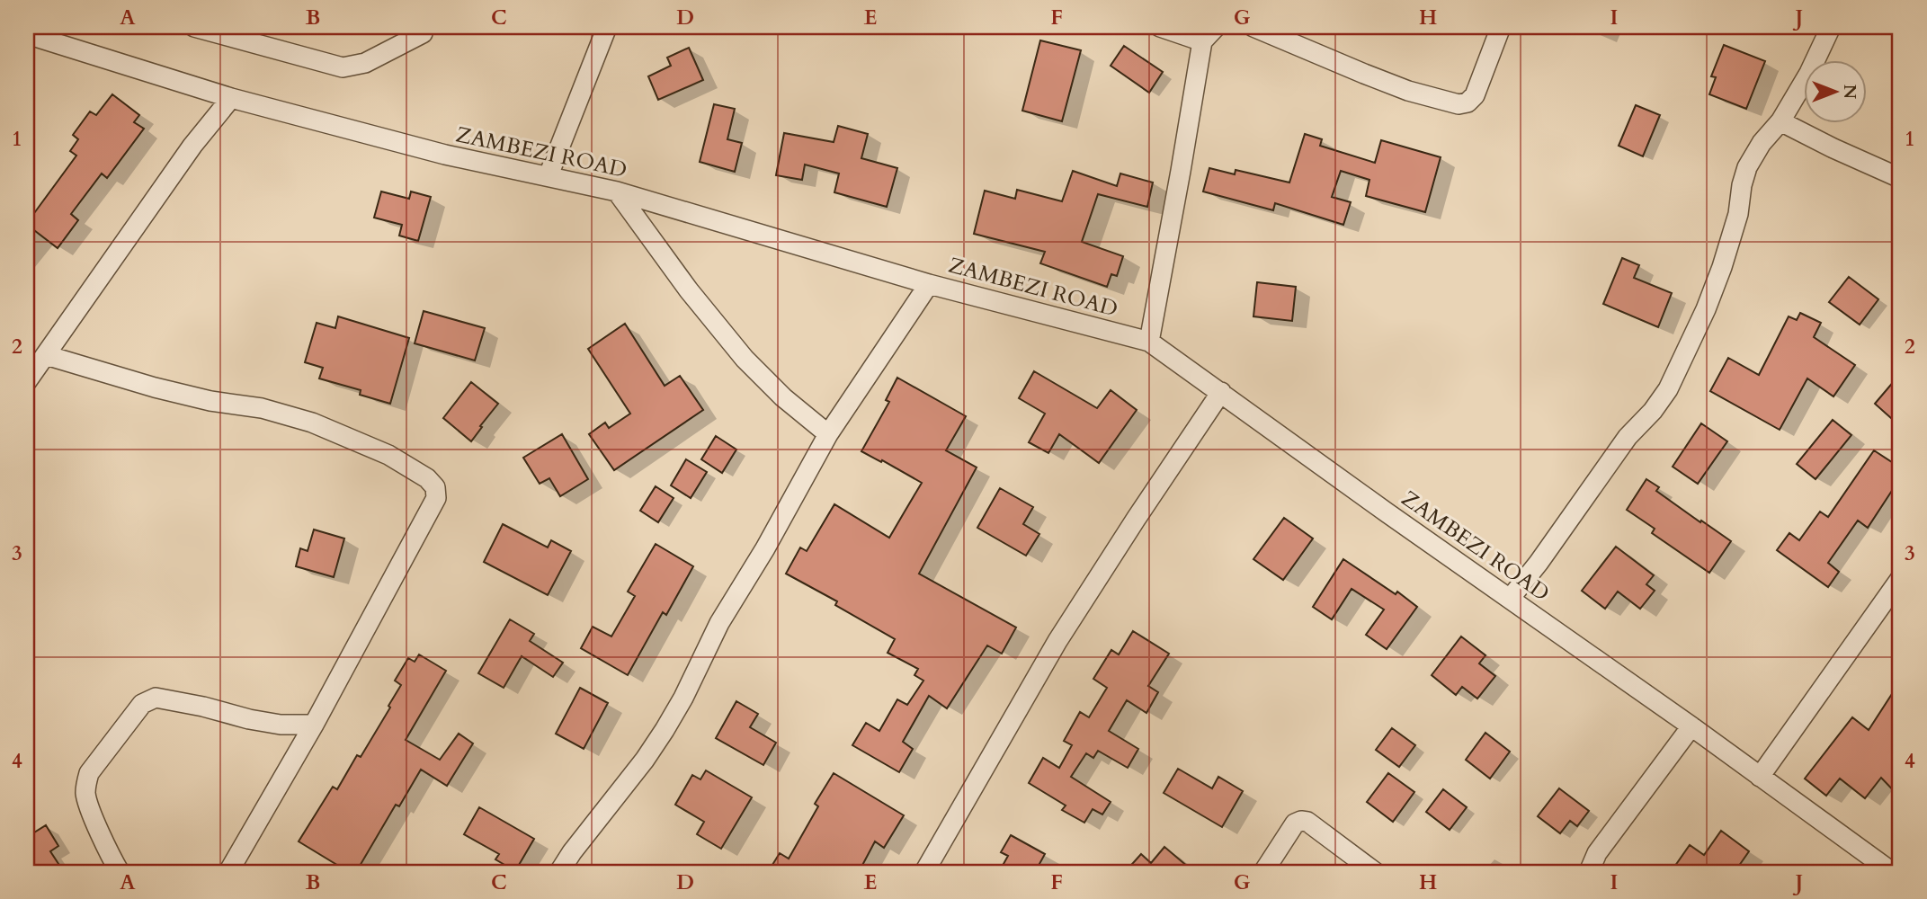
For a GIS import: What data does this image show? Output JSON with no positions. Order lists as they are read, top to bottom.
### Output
{
  "streets": {
    "street": ["ZAMBEZI ROAD"]
  },
  "north": "right",
  "grid": {
    "columns": [
      "A",
      "B",
      "C",
      "D",
      "E",
      "F",
      "G",
      "H",
      "I",
      "J"
    ],
    "rows": [
      "1",
      "2",
      "3",
      "4"
    ]
  }
}
